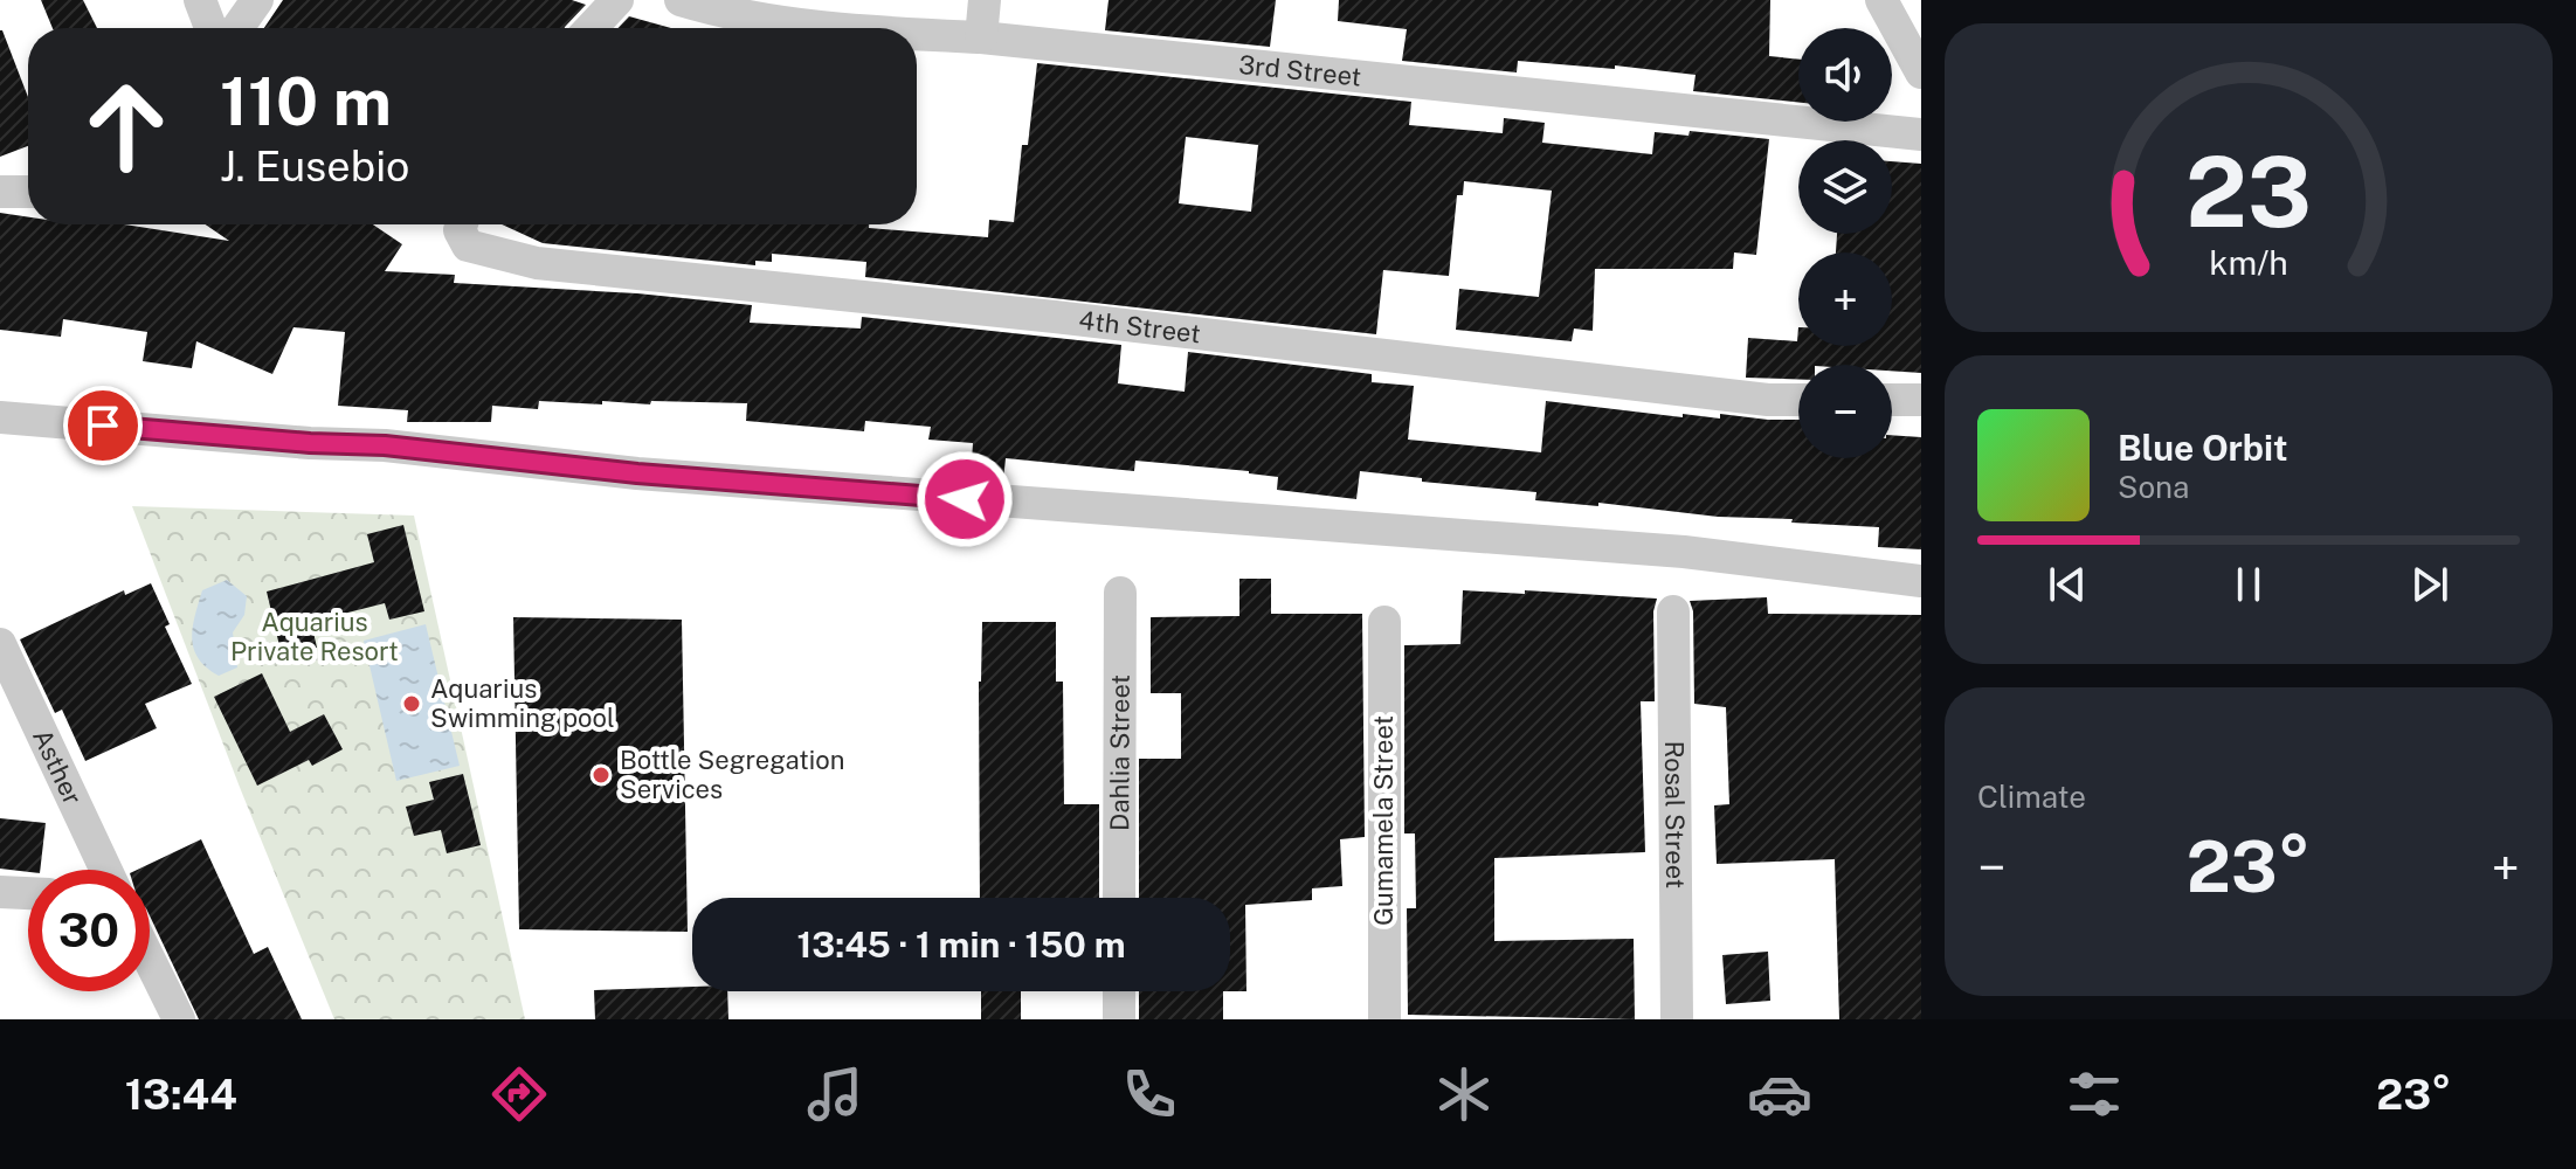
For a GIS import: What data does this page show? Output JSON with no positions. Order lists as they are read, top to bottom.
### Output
{
  "streets": {
    "street": [
      "3rd Street",
      "4th Street",
      "Dahlia Street",
      "Asther",
      "Rosal Street",
      "Gumamela Street"
    ]
  },
  "parks": ["Aquarius Private Resort"],
  "places": ["Aquarius Swimming pool", "Bottle Segregation Services"],
  "page": {
    "map_buttons": ["+", "−"],
    "turn": ["110 m", "J. Eusebio"],
    "song": ["Blue Orbit", "Sona"],
    "tile": "Climate",
    "heat": ["−", "23°", "+"],
    "limit": "30",
    "trip": "13:45 · 1 min · 150 m",
    "tabs": ["13:44", "23°"],
    "gauge": ["23", "km/h"]
  }
}
